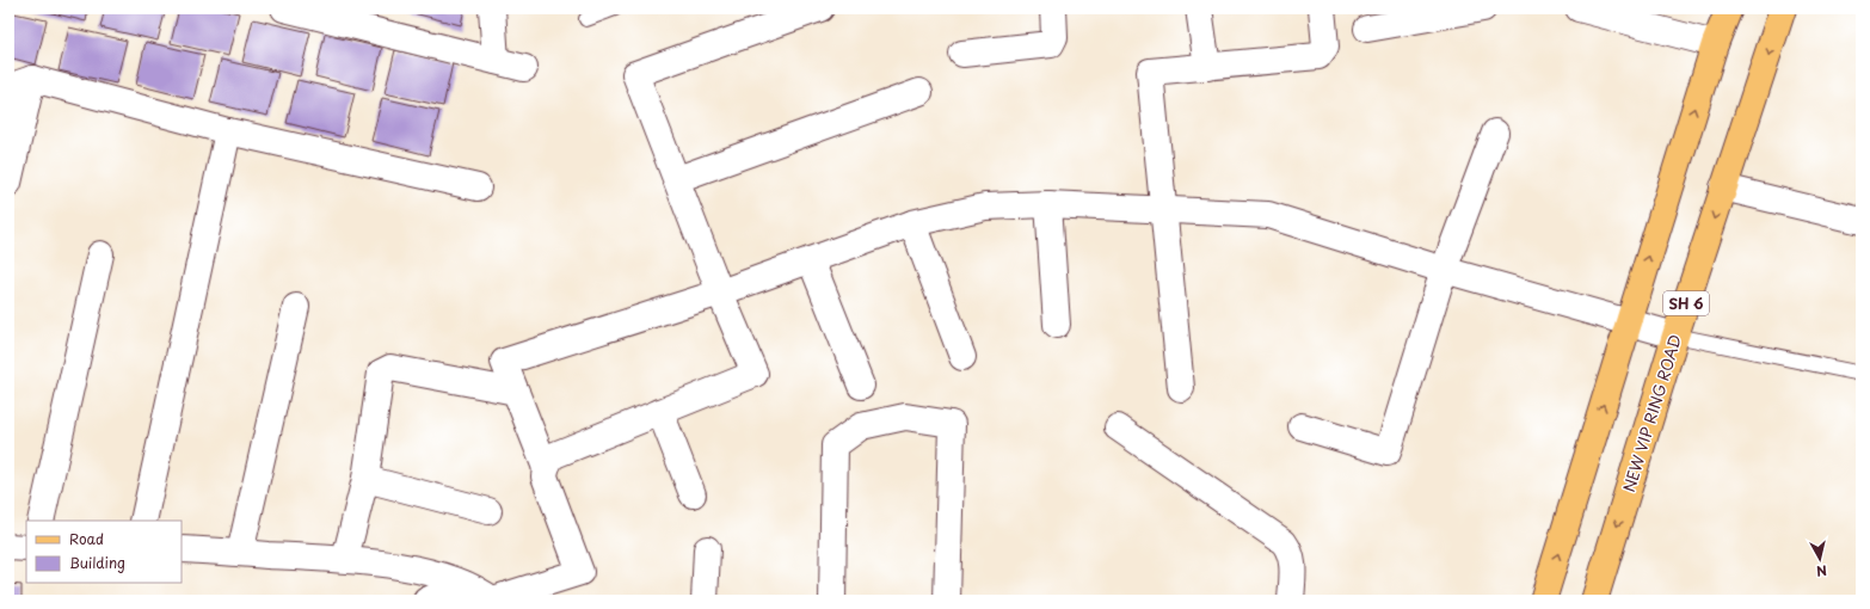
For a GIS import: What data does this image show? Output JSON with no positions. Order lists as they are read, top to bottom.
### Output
{
  "streets": {
    "main road": ["SH 6", "NEW VIP RING ROAD"]
  },
  "legend": ["Road", "Building"],
  "north": "bottom"
}
